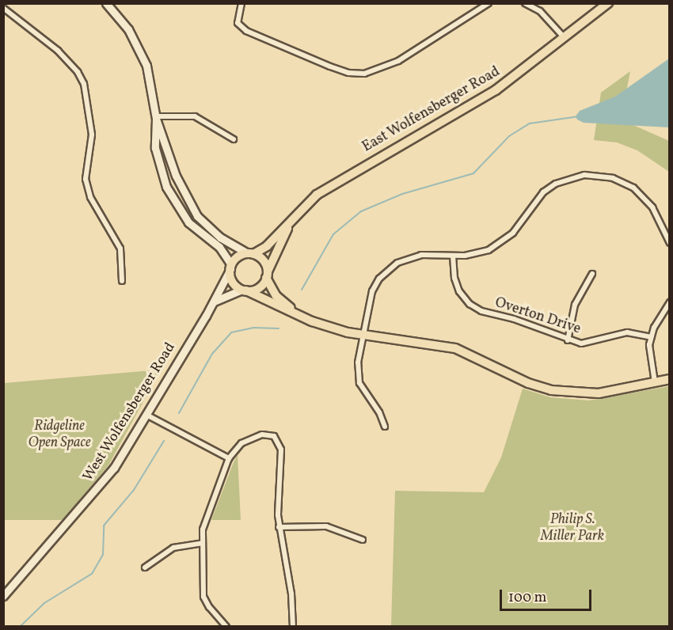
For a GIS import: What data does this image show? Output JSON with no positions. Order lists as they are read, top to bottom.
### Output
{
  "streets": {
    "main road": ["East Wolfensberger Road", "West Wolfensberger Road"],
    "street": ["Overton Drive"]
  },
  "crossings": [
    ["East Wolfensberger Road", "West Wolfensberger Road"]
  ],
  "parks": ["Ridgeline Open Space", "Philip S. Miller Park"],
  "scale_bar": "100 m"
}
